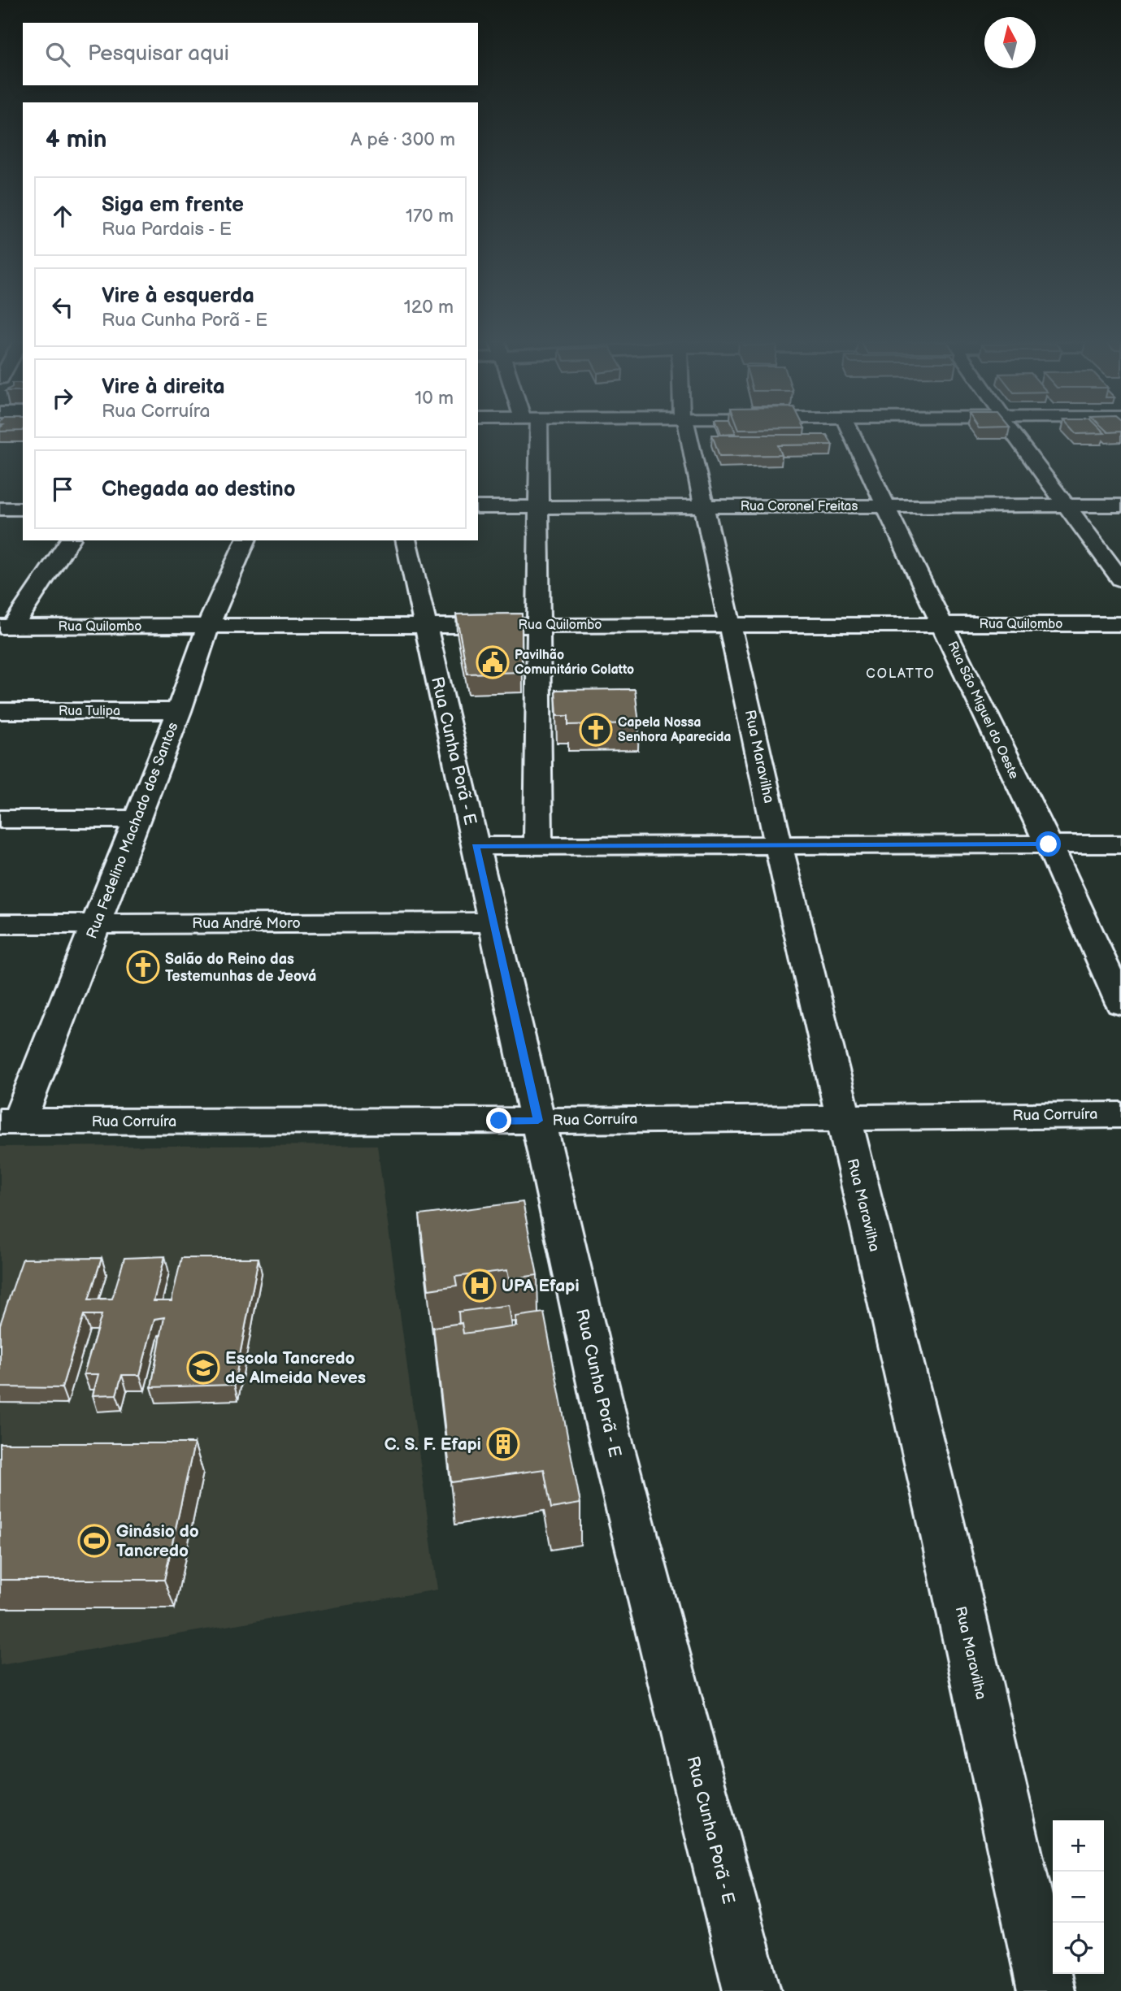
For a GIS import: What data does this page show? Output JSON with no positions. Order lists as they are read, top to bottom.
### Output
{
  "streets": {
    "street": [
      "Rua Coronel Freitas",
      "Rua Quilombo",
      "Rua São Miguel do Oeste",
      "Rua Tulipa",
      "Rua Cunha Porã - E",
      "Rua Maravilha",
      "Rua Fedelino Machado dos Santos",
      "Rua André Moro",
      "Rua Corruíra"
    ]
  },
  "crossings": [
    ["Rua Coronel Freitas", "Rua São Miguel do Oeste"],
    ["Rua Coronel Freitas", "Rua Maravilha"],
    ["Rua Quilombo", "Rua São Miguel do Oeste"],
    ["Rua Quilombo", "Rua Cunha Porã - E"],
    ["Rua Quilombo", "Rua Maravilha"],
    ["Rua Quilombo", "Rua Fedelino Machado dos Santos"],
    ["Rua Tulipa", "Rua Fedelino Machado dos Santos"],
    ["Rua Cunha Porã - E", "Rua André Moro"],
    ["Rua Cunha Porã - E", "Rua Corruíra"],
    ["Rua Maravilha", "Rua Corruíra"],
    ["Rua Fedelino Machado dos Santos", "Rua André Moro"],
    ["Rua Fedelino Machado dos Santos", "Rua Corruíra"]
  ],
  "districts": ["COLATTO"],
  "places": {
    "public building": ["Pavilhão Comunitário Colatto"],
    "church": ["Capela Nossa Senhora Aparecida", "Salão do Reino das Testemunhas de Jeová"],
    "hospital": ["UPA Efapi"],
    "school or university": ["Escola Tancredo de Almeida Neves"],
    "building": ["C. S. F. Efapi"],
    "sports": ["Ginásio do Tancredo"]
  },
  "north": "top",
  "page": {
    "search": "Pesquisar aqui",
    "heading": ["4 min", "A pé · 300 m"],
    "list": [
      ["Siga em frente", "Rua Pardais - E", "170 m"],
      ["Vire à esquerda", "Rua Cunha Porã - E", "120 m"],
      ["Vire à direita", "Rua Corruíra", "10 m"],
      "Chegada ao destino"
    ],
    "map_buttons": ["+", "−"]
  }
}
